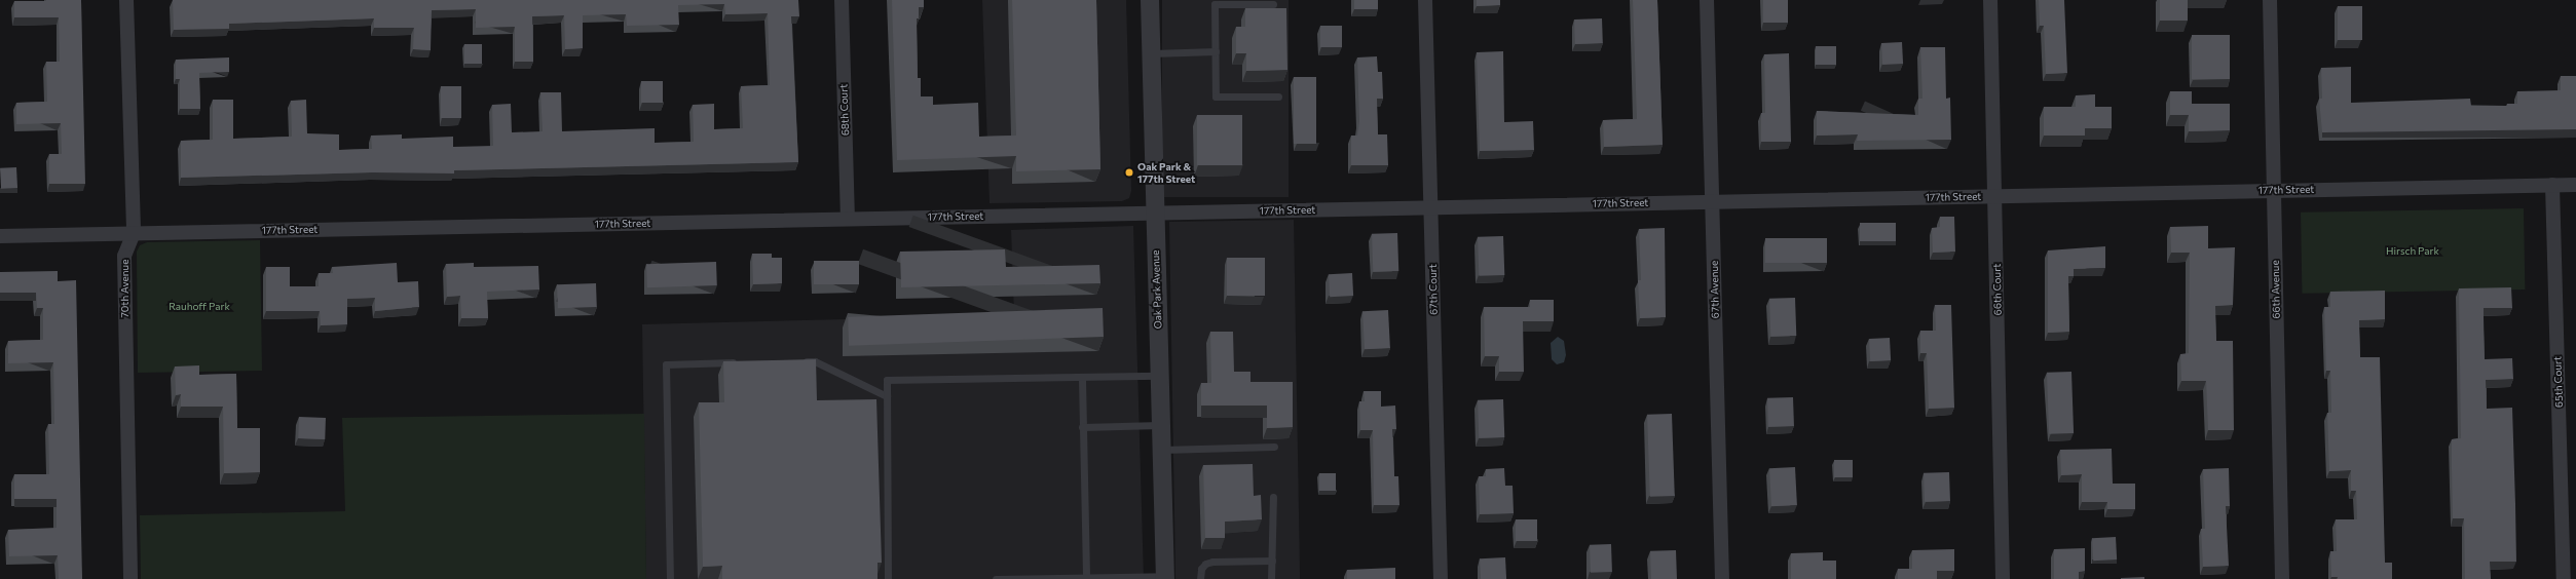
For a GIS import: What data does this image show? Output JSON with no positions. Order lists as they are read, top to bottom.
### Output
{
  "streets": {
    "street": [
      "68th Court",
      "177th Street",
      "70th Avenue",
      "Oak Park Avenue",
      "67th Court",
      "67th Avenue",
      "66th Court",
      "66th Avenue",
      "65th Court"
    ]
  },
  "crossings": [
    ["68th Court", "177th Street"],
    ["177th Street", "70th Avenue"],
    ["177th Street", "Oak Park Avenue"],
    ["177th Street", "67th Court"],
    ["177th Street", "67th Avenue"],
    ["177th Street", "66th Court"],
    ["177th Street", "66th Avenue"],
    ["177th Street", "65th Court"]
  ],
  "parks": ["Hirsch Park", "Rauhoff Park"],
  "places": ["Oak Park & 177th Street"]
}
